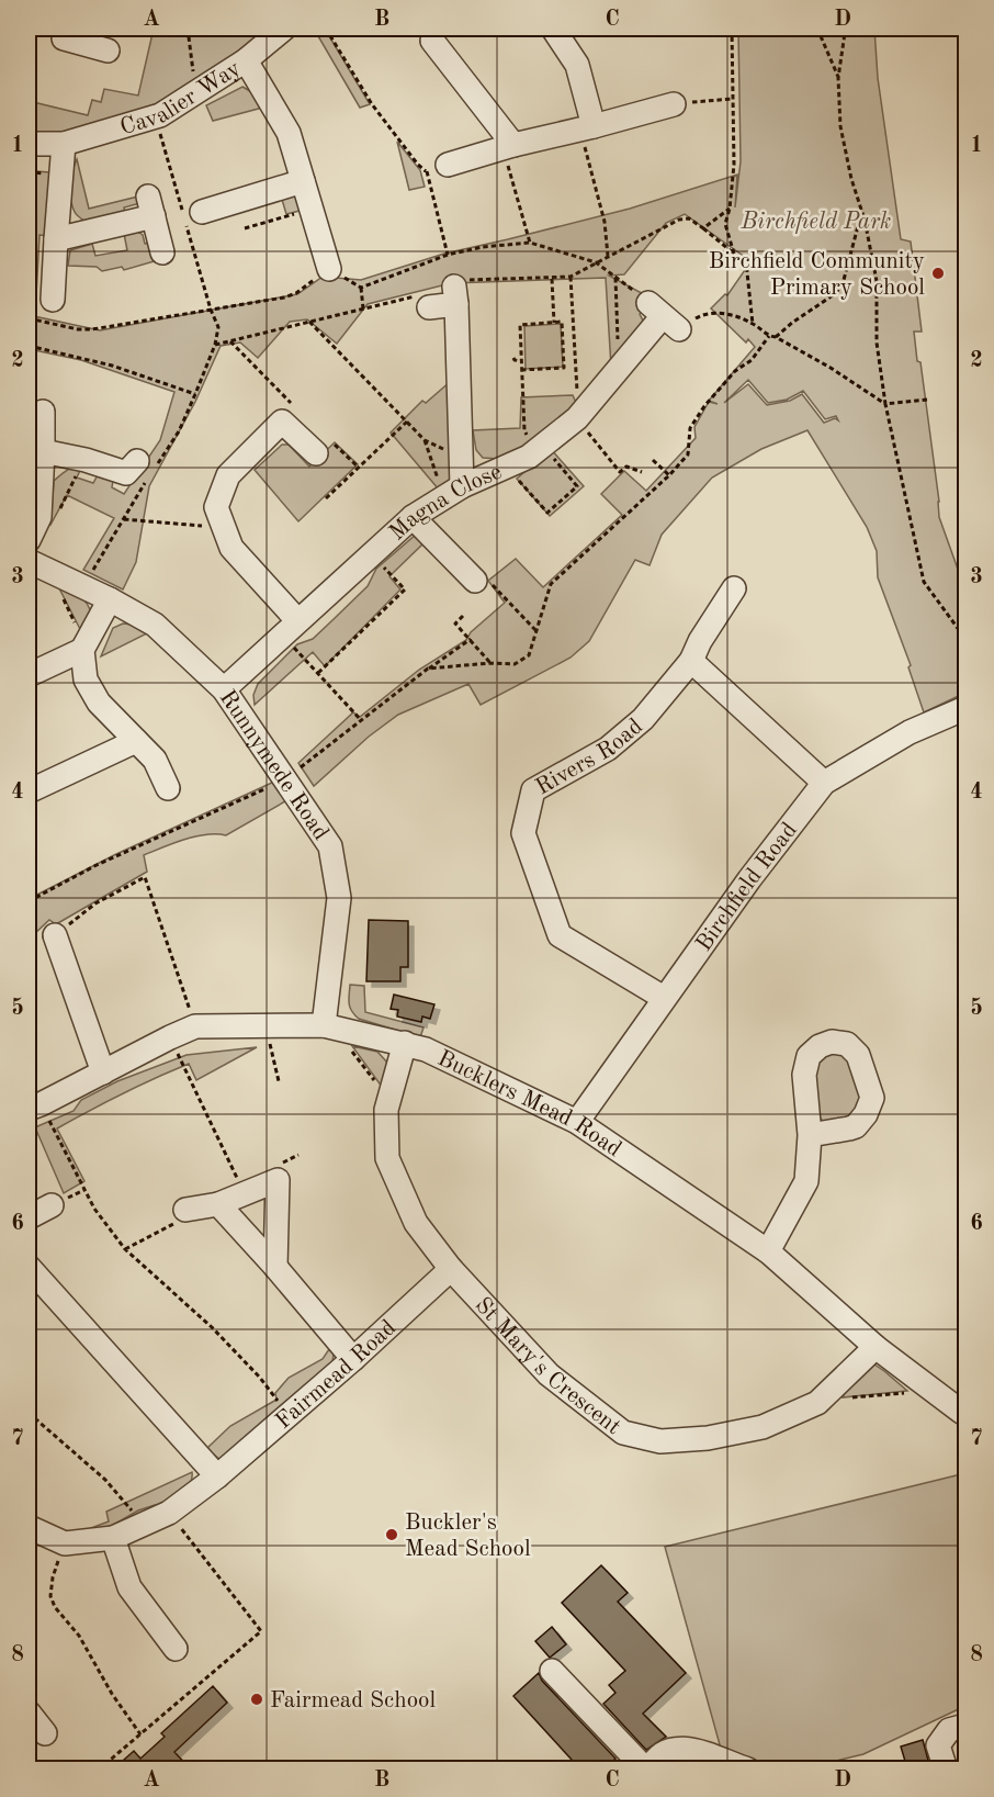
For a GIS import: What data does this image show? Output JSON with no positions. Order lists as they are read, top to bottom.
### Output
{
  "streets": {
    "street": [
      "Cavalier Way",
      "Magna Close",
      "Rivers Road",
      "Runnymede Road",
      "Birchfield Road",
      "Bucklers Mead Road",
      "St Mary's Crescent",
      "Fairmead Road"
    ]
  },
  "crossings": [
    ["Magna Close", "Runnymede Road"],
    ["Rivers Road", "Birchfield Road"],
    ["Runnymede Road", "Bucklers Mead Road"],
    ["Birchfield Road", "Bucklers Mead Road"],
    ["Bucklers Mead Road", "St Mary's Crescent"],
    ["St Mary's Crescent", "Fairmead Road"]
  ],
  "parks": ["Birchfield Park"],
  "places": ["Birchfield Community Primary School", "Buckler's Mead School", "Fairmead School"],
  "grid": {
    "columns": [
      "A",
      "B",
      "C",
      "D"
    ],
    "rows": [
      "1",
      "2",
      "3",
      "4",
      "5",
      "6",
      "7",
      "8"
    ]
  }
}
